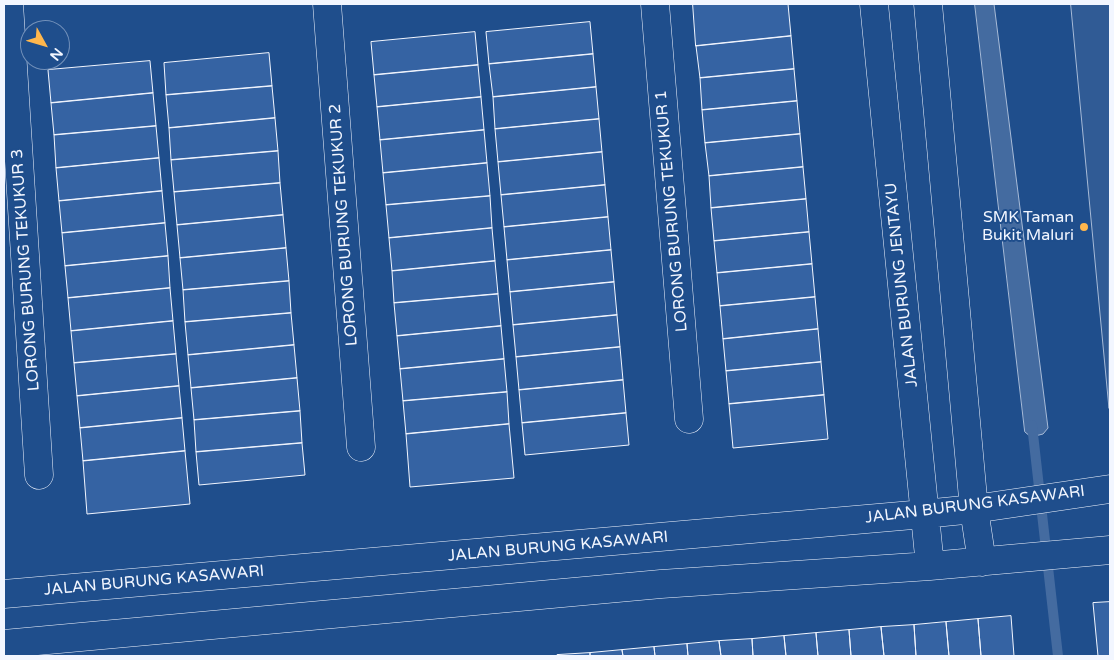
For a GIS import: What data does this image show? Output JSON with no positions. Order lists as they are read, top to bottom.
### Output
{
  "streets": {
    "street": [
      "LORONG BURUNG TEKUKUR 1",
      "LORONG BURUNG TEKUKUR 2",
      "LORONG BURUNG TEKUKUR 3",
      "JALAN BURUNG JENTAYU",
      "JALAN BURUNG KASAWARI"
    ]
  },
  "crossings": [
    ["JALAN BURUNG JENTAYU", "JALAN BURUNG KASAWARI"]
  ],
  "places": ["SMK Taman Bukit Maluri"],
  "north": "bottom right"
}
